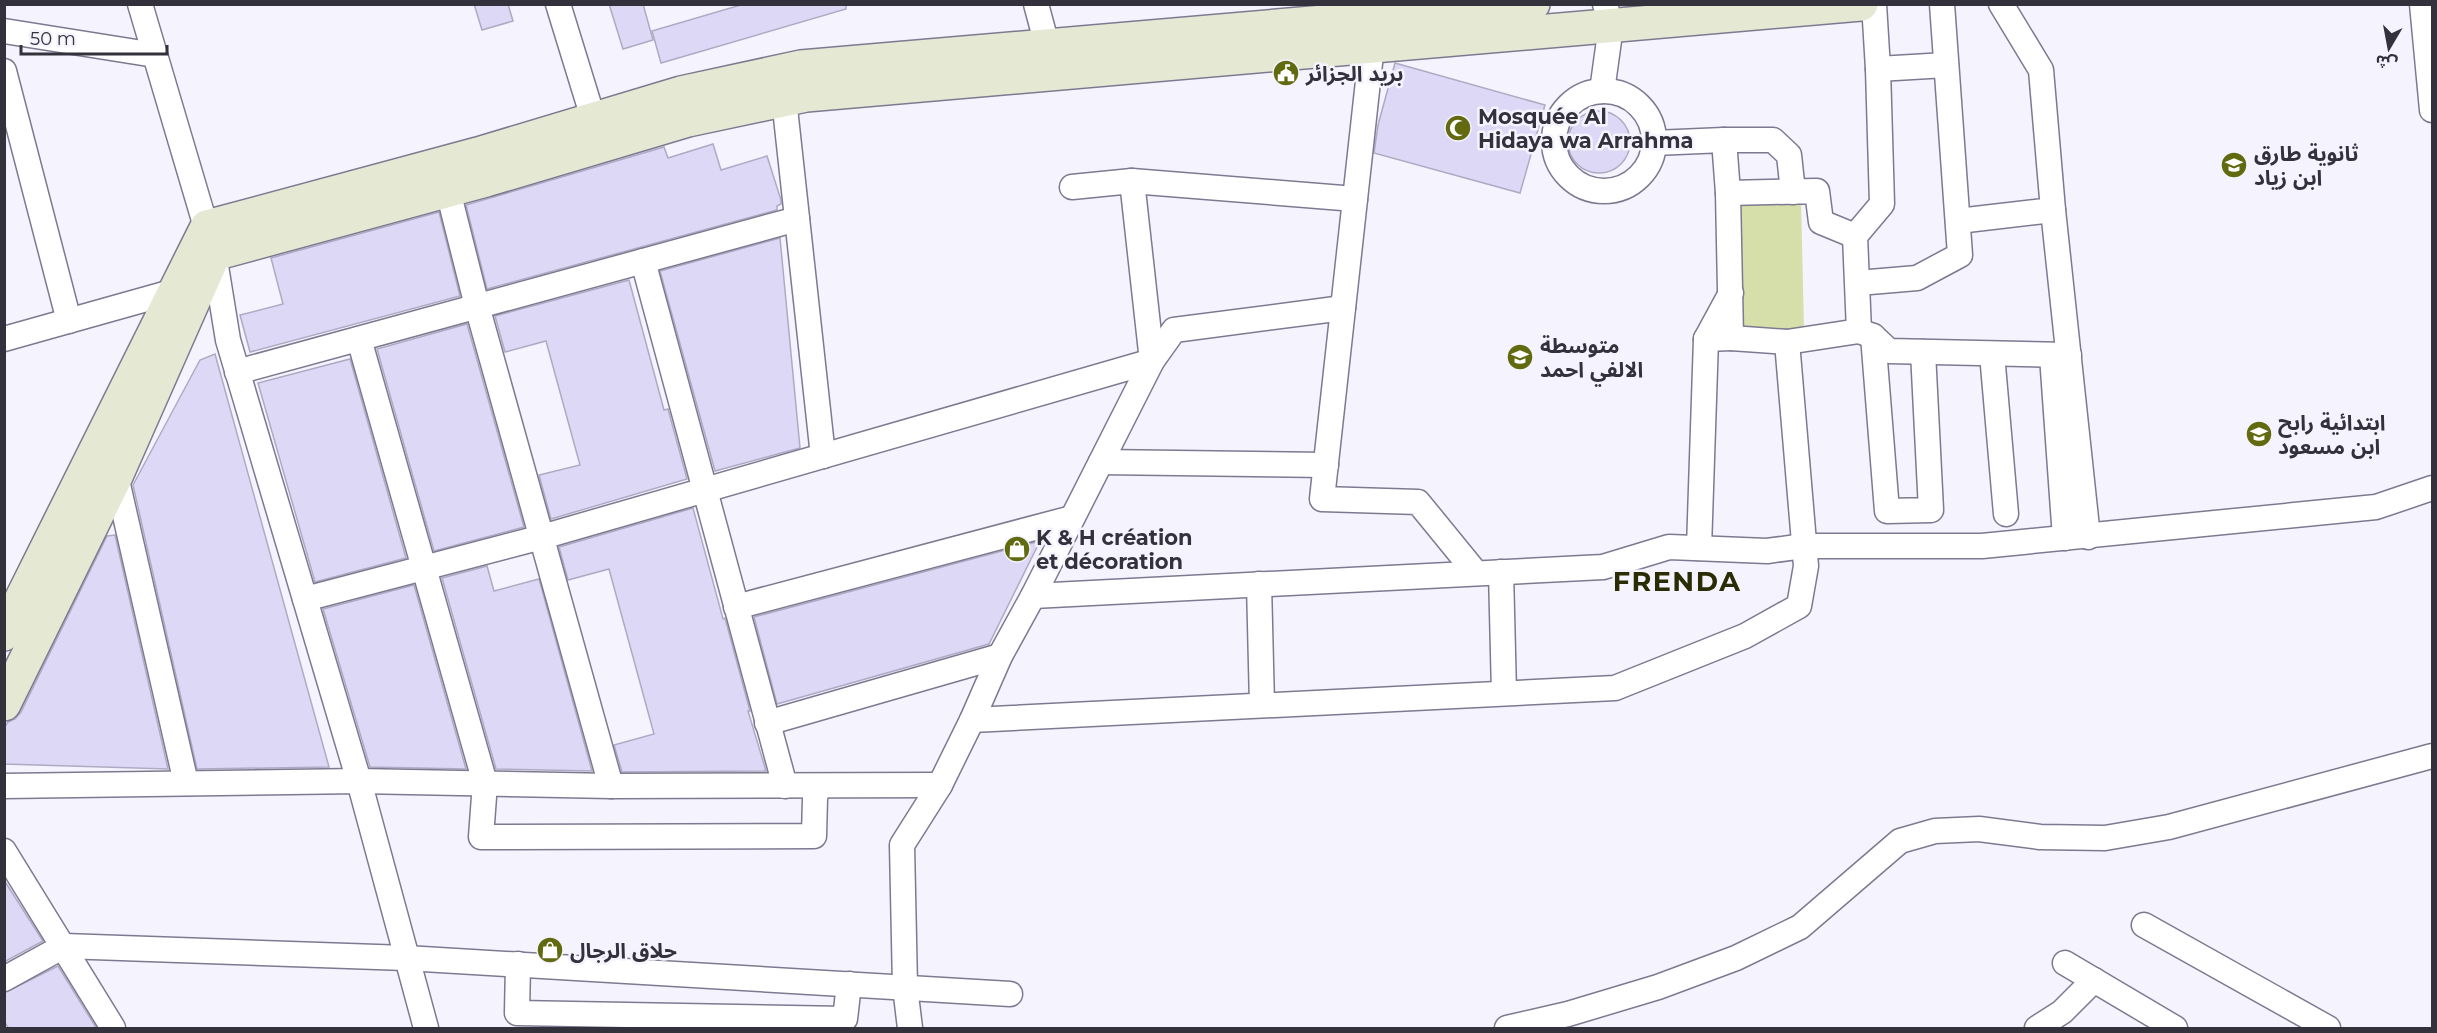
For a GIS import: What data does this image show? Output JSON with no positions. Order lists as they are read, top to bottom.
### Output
{
  "districts": ["FRENDA"],
  "places": {
    "public building": ["بريد الجزائر"],
    "mosque": ["Mosquée Al Hidaya wa Arrahma"],
    "school or university": ["ثانوية طارق ابن زياد", "متوسطة الالفي احمد", "ابتدائية رابح ابن مسعود"],
    "shop": ["K & H création et décoration", "حلاق الرجال"]
  },
  "scale_bar": "50 m",
  "north": "bottom"
}
